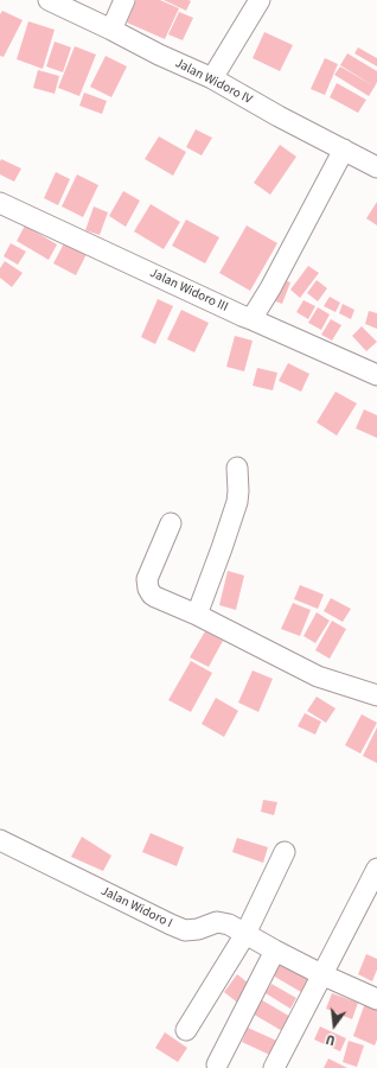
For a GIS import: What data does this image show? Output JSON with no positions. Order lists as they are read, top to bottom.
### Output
{
  "streets": {
    "street": ["Jalan Widoro IV", "Jalan Widoro III", "Jalan Widoro I"]
  },
  "north": "bottom"
}
